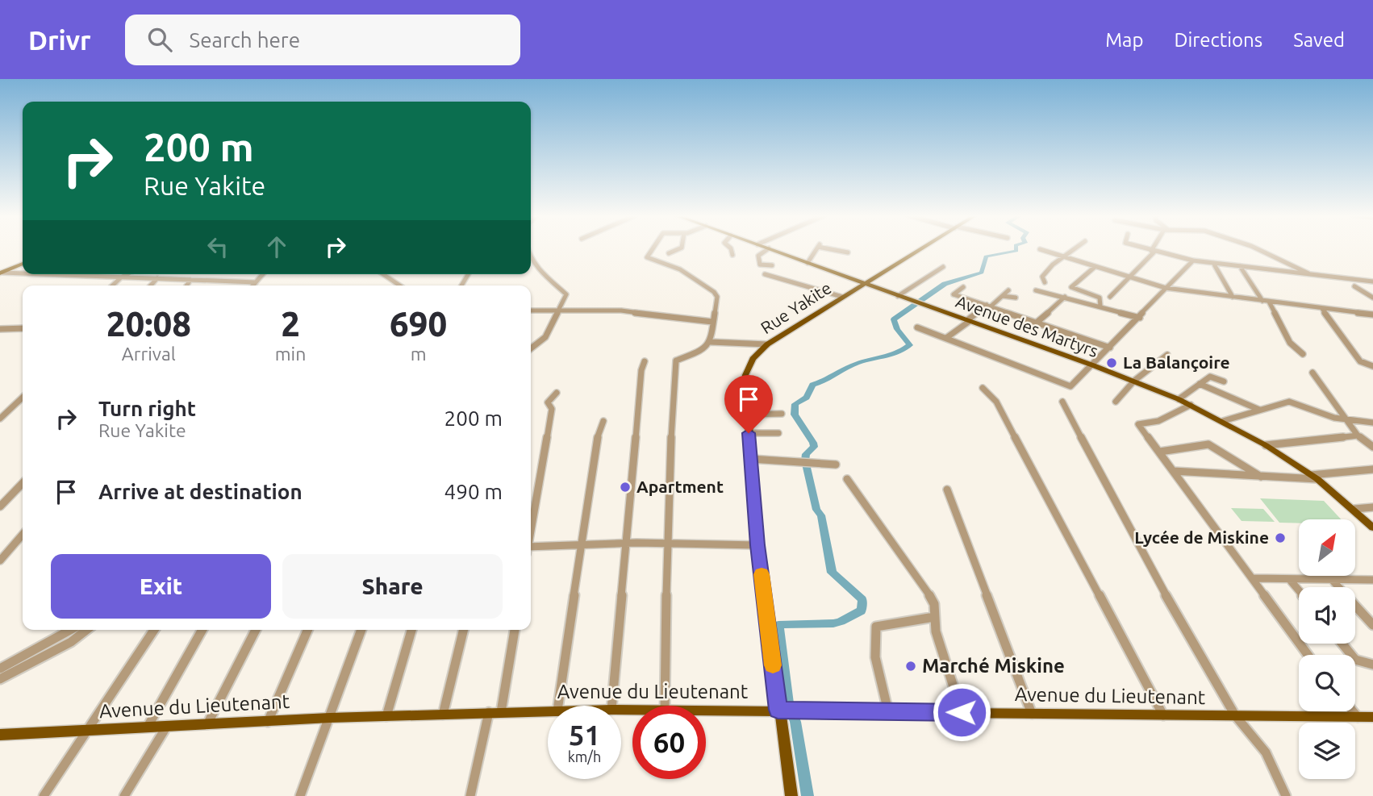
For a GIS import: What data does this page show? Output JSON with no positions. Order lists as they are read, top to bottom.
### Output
{
  "streets": {
    "main road": ["Rue Yakite", "Avenue des Martyrs", "Avenue du Lieutenant"]
  },
  "crossings": [
    ["Rue Yakite", "Avenue des Martyrs"],
    ["Rue Yakite", "Avenue du Lieutenant"]
  ],
  "places": [
    "La Balançoire",
    "Apartment",
    "Lycée de Miskine",
    "Marché Miskine"
  ],
  "north": "top right",
  "page": {
    "header": "Drivr",
    "search": "Search here",
    "nav": ["Map", "Directions", "Saved"],
    "turn": ["200 m", "Rue Yakite"],
    "eta": [
      "20:08",
      "Arrival",
      "2",
      "min",
      "690",
      "m"
    ],
    "list": [
      {
        "name": "Turn right",
        "note": "Rue Yakite",
        "value": "200 m"
      },
      {
        "name": "Arrive at destination",
        "value": "490 m"
      }
    ],
    "buttons": ["Exit", "Share"],
    "speed": "51 km/h",
    "limit": "60"
  }
}
